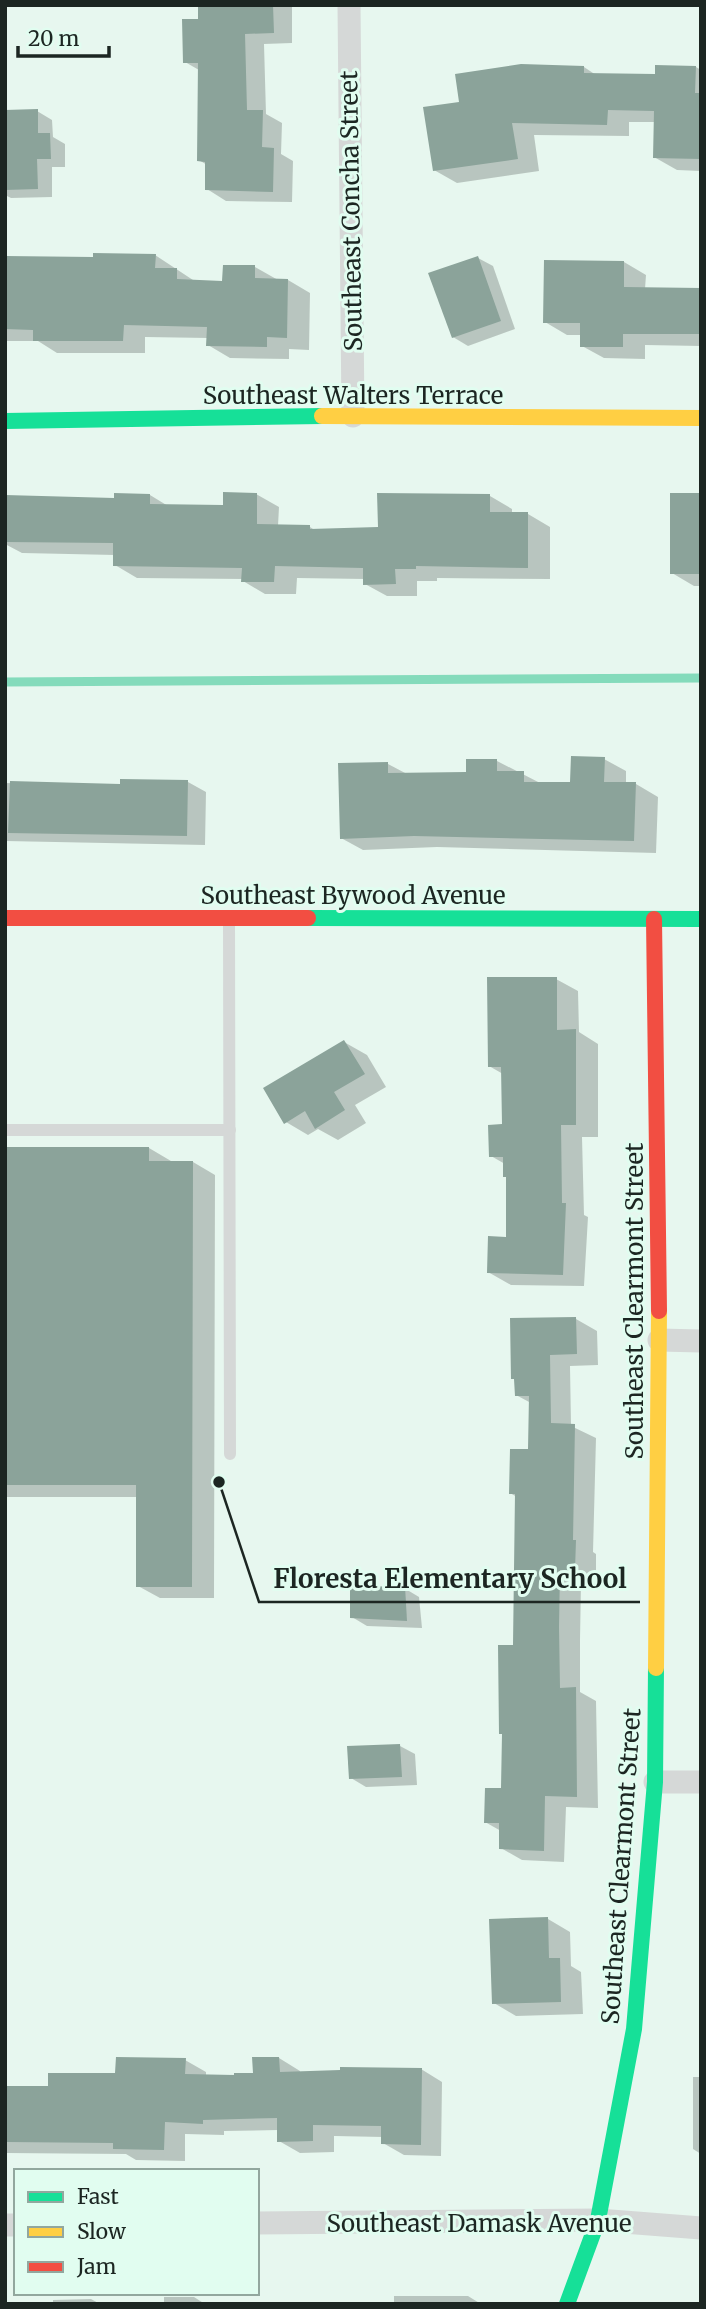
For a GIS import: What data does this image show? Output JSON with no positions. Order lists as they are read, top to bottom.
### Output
{
  "streets": {
    "street": [
      "Southeast Concha Street",
      "Southeast Walters Terrace",
      "Southeast Bywood Avenue",
      "Southeast Clearmont Street",
      "Southeast Damask Avenue"
    ]
  },
  "crossings": [
    ["Southeast Concha Street", "Southeast Walters Terrace"],
    ["Southeast Bywood Avenue", "Southeast Clearmont Street"],
    ["Southeast Clearmont Street", "Southeast Damask Avenue"]
  ],
  "places": ["Floresta Elementary School"],
  "legend": ["Fast", "Slow", "Jam"],
  "scale_bar": "20 m"
}
